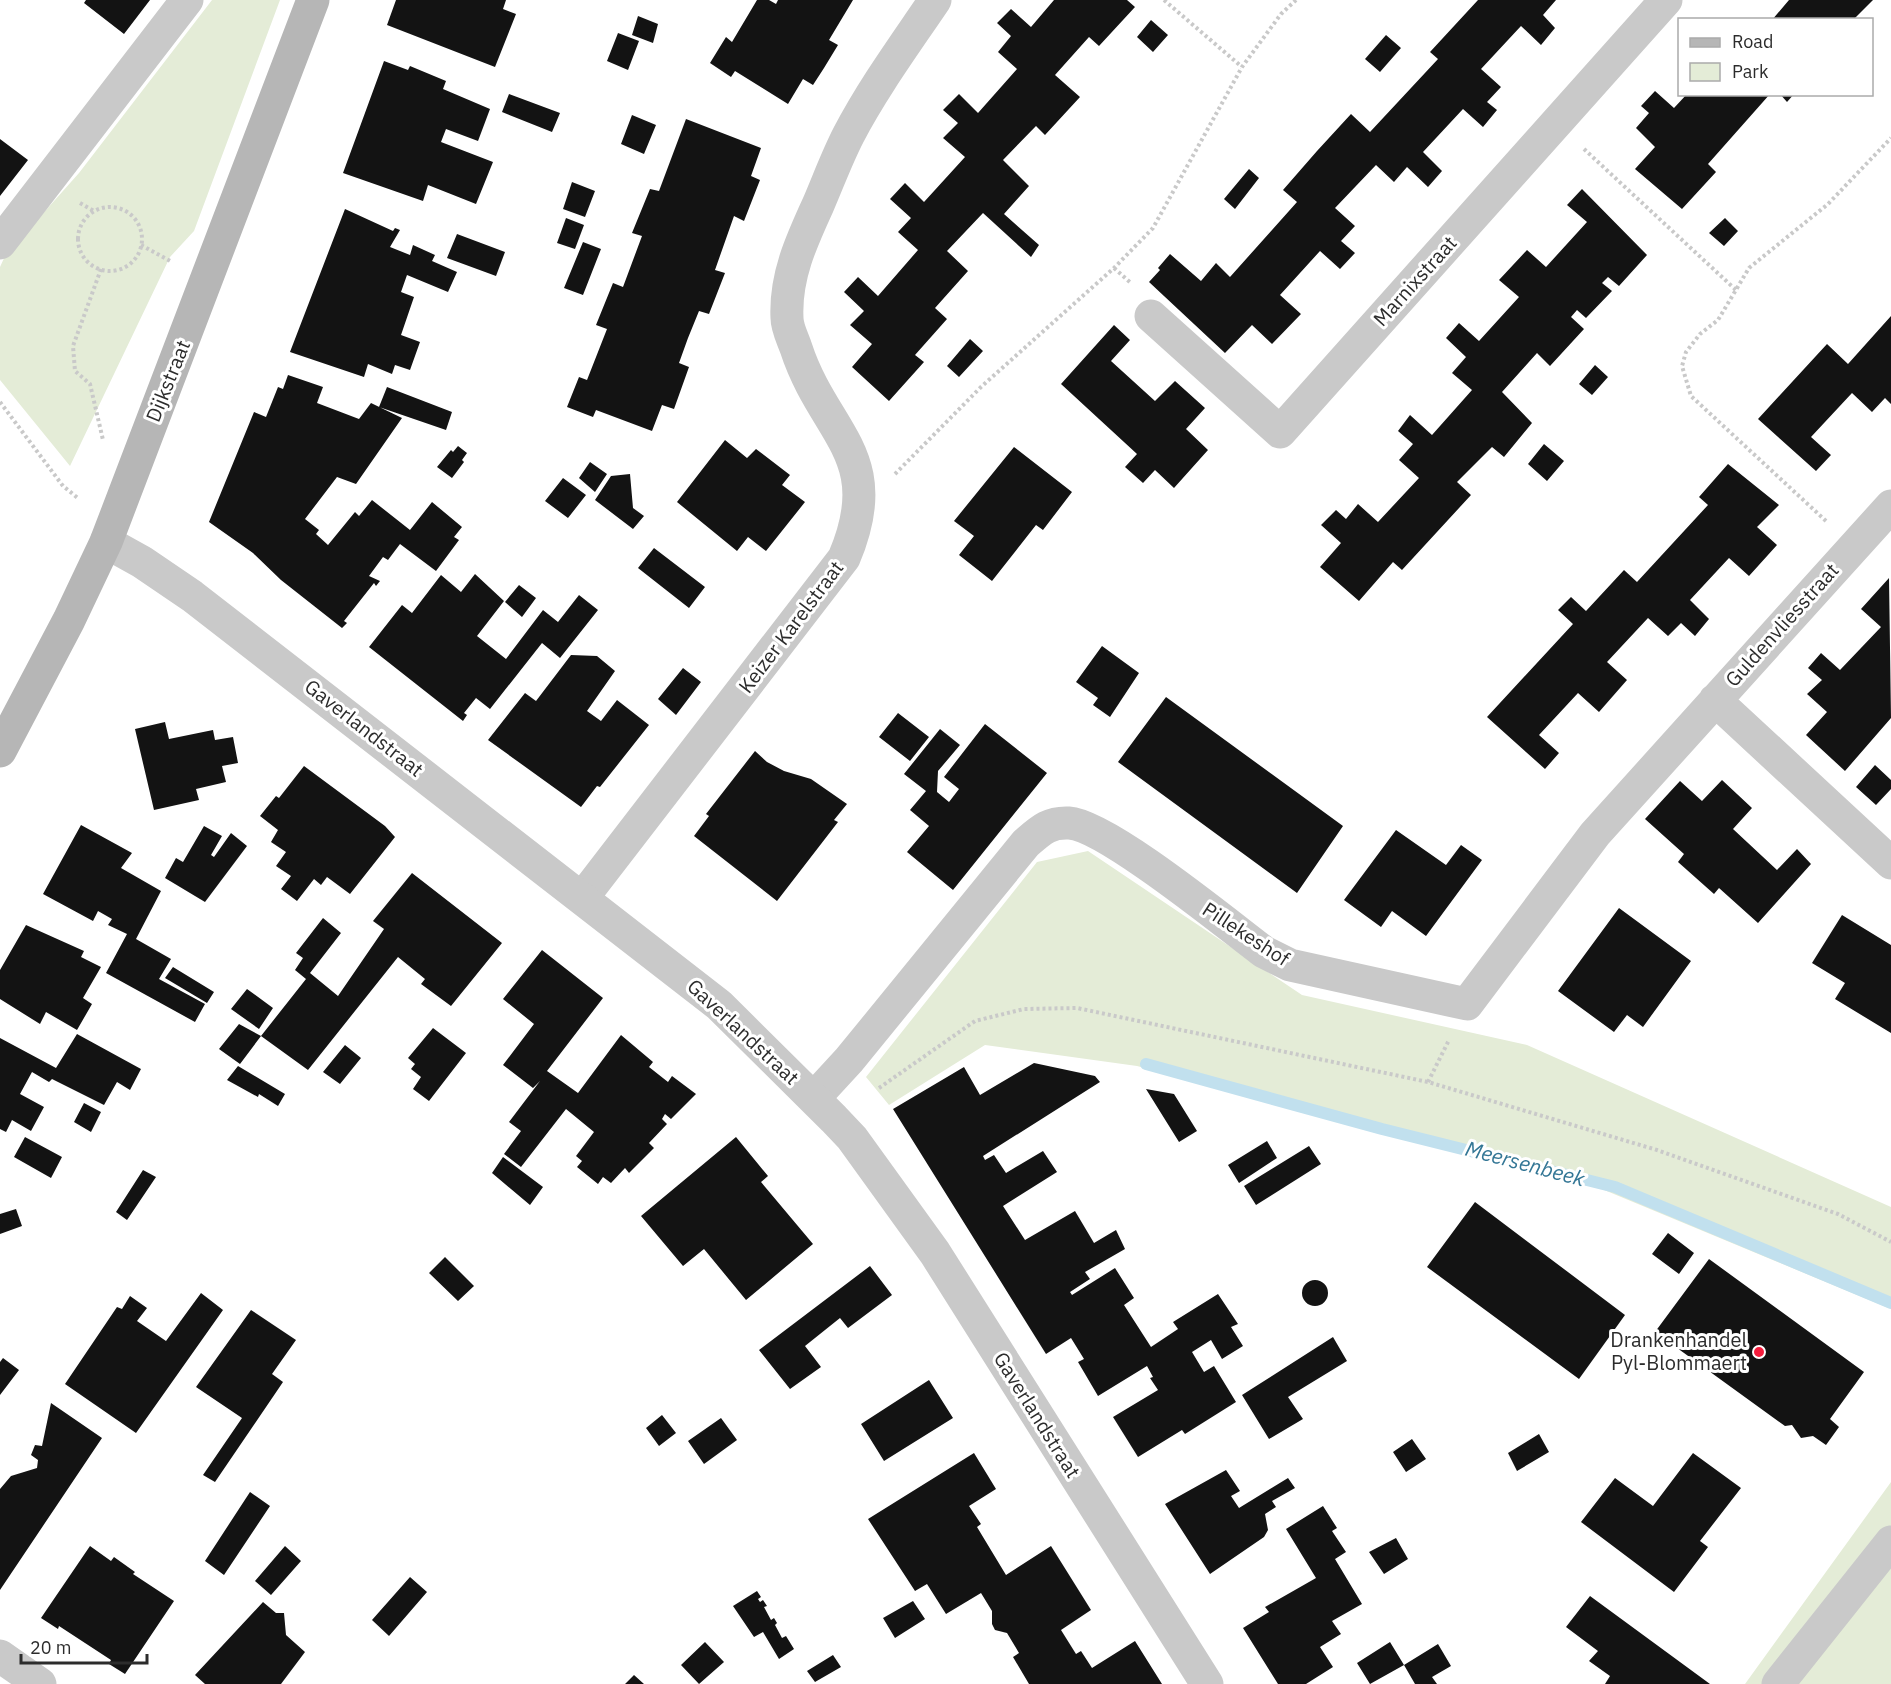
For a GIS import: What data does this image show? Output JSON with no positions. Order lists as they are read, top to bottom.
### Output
{
  "streets": {
    "main road": ["Dijkstraat"],
    "street": [
      "Marnixstraat",
      "Guldenvliesstraat",
      "Keizer Karelstraat",
      "Gaverlandstraat",
      "Pillekeshof"
    ]
  },
  "crossings": [
    ["Dijkstraat", "Gaverlandstraat"],
    ["Keizer Karelstraat", "Gaverlandstraat"],
    ["Gaverlandstraat", "Pillekeshof"]
  ],
  "water": ["Meersenbeek"],
  "places": ["Drankenhandel Pyl-Blommaert"],
  "legend": ["Road", "Park"],
  "scale_bar": "20 m"
}
